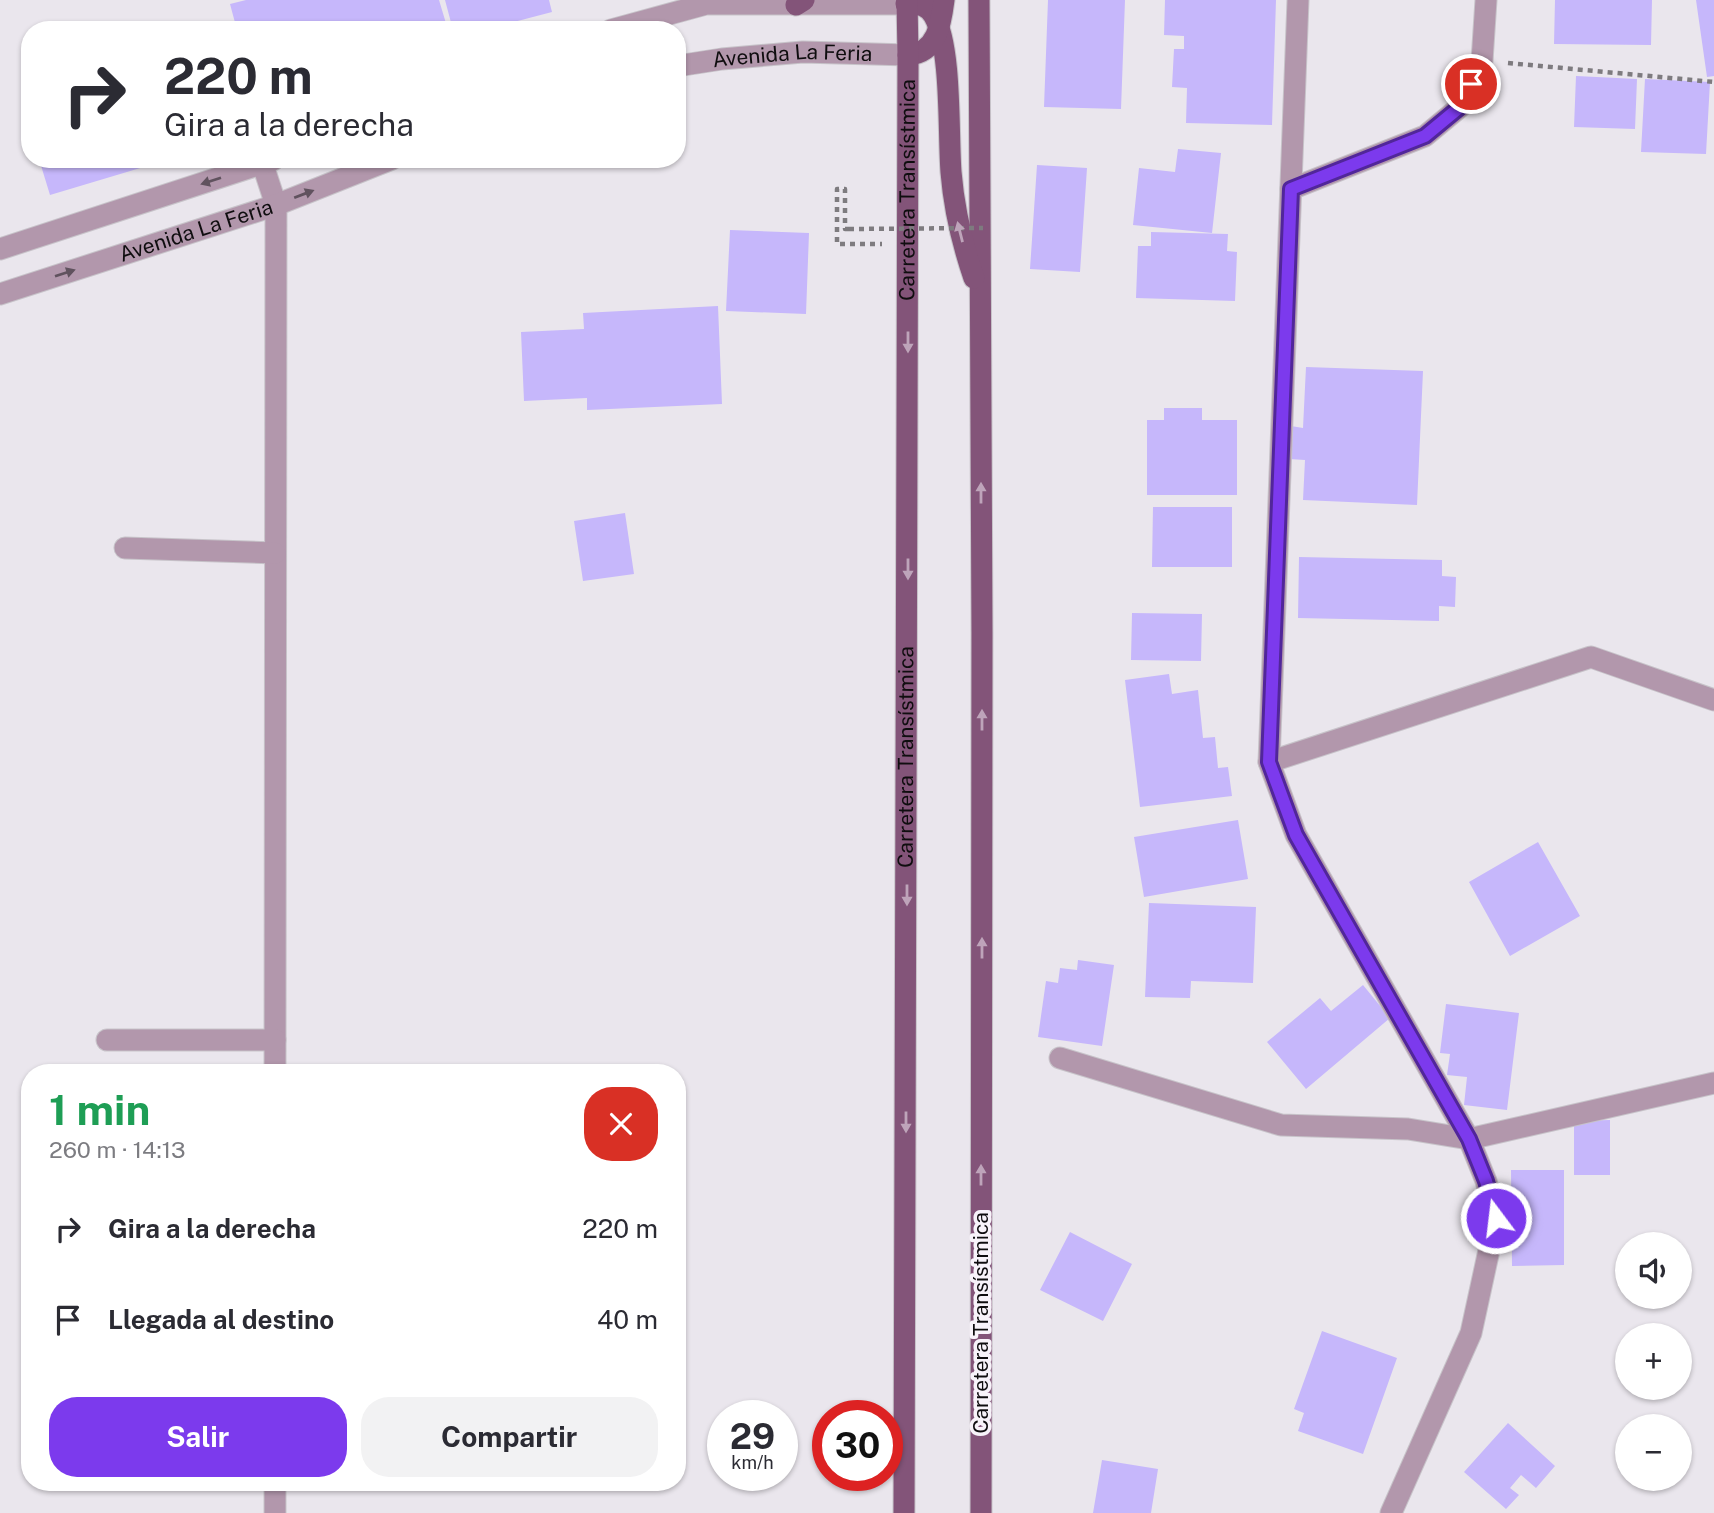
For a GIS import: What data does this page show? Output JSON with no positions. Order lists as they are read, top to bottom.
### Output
{
  "streets": {
    "main road": ["Carretera Transístmica"],
    "street": ["Avenida La Feria"]
  },
  "crossings": [
    ["Avenida La Feria", "Carretera Transístmica"]
  ],
  "page": {
    "turn": ["220 m", "Gira a la derecha"],
    "heading": ["1 min", "260 m · 14:13"],
    "list": [
      {
        "name": "Gira a la derecha",
        "value": "220 m"
      },
      {
        "name": "Llegada al destino",
        "value": "40 m"
      }
    ],
    "map_buttons": ["+", "−"],
    "buttons": ["Salir", "Compartir"],
    "speed": "29 km/h",
    "limit": "30"
  }
}
